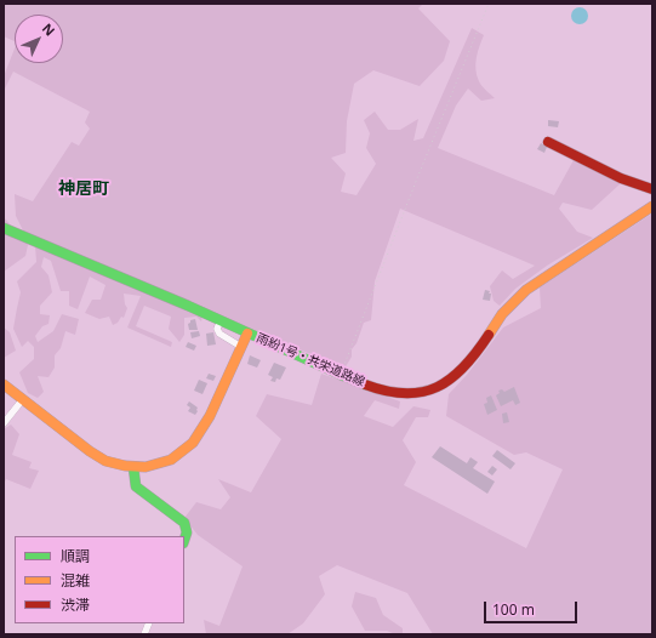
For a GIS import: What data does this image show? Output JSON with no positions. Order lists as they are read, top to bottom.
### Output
{
  "streets": {
    "street": ["雨紛1号・共栄道路線"]
  },
  "districts": ["神居町"],
  "legend": ["順調", "混雑", "渋滞"],
  "scale_bar": "100 m",
  "north": "top right"
}
